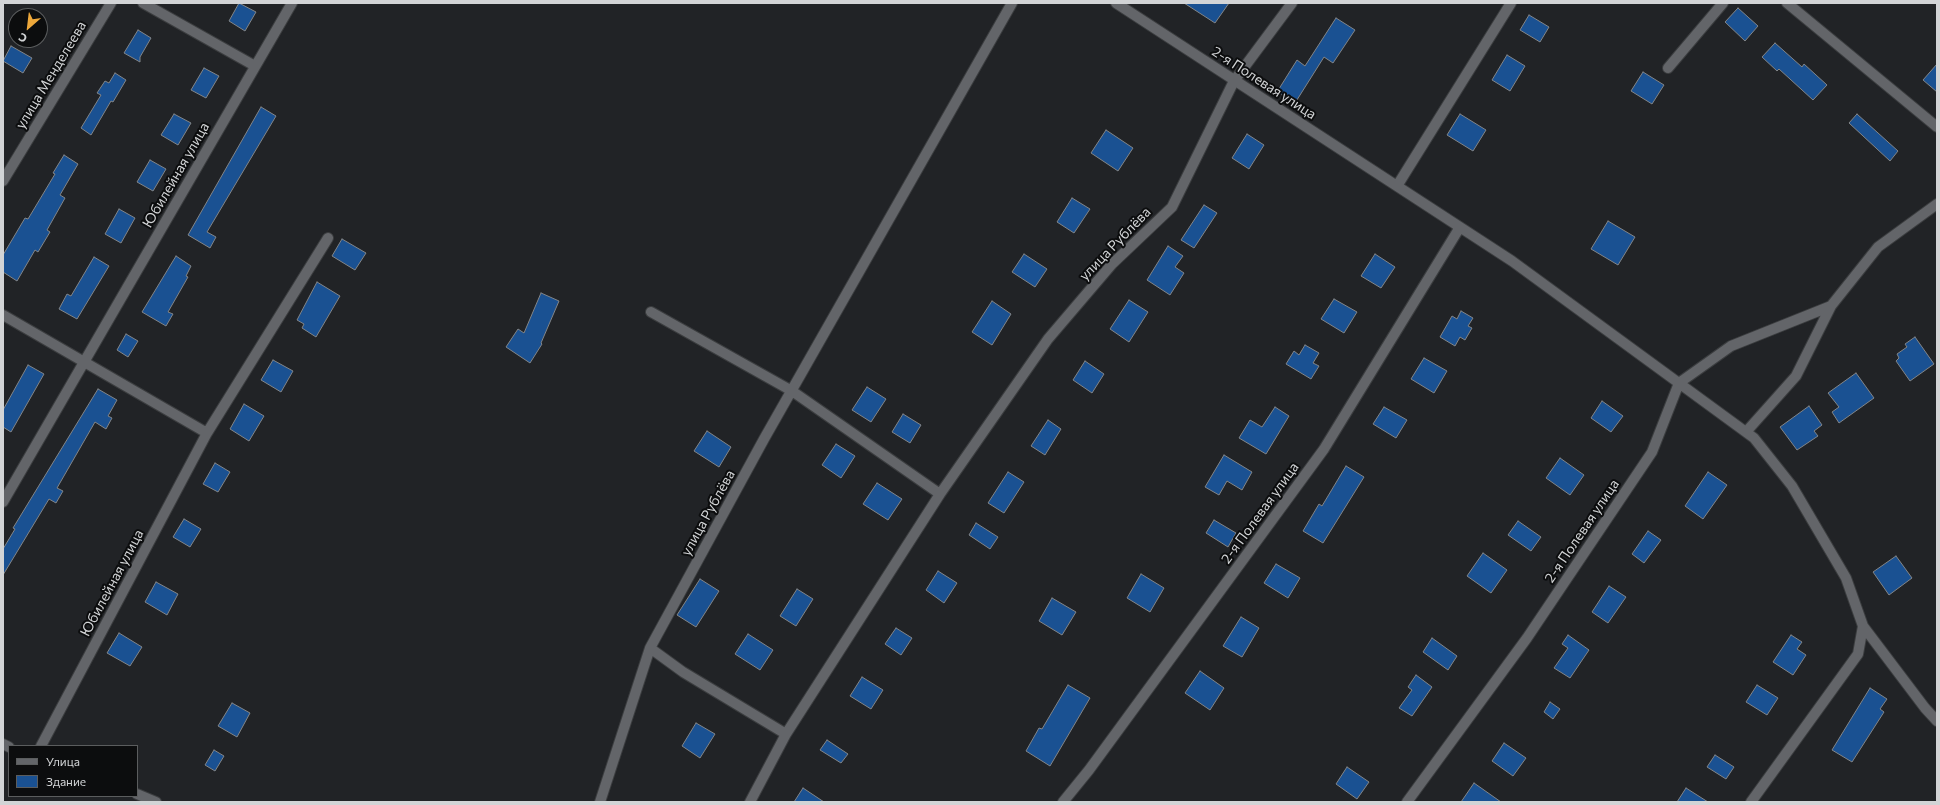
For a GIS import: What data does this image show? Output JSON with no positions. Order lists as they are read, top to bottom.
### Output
{
  "streets": {
    "street": [
      "улица Менделеева",
      "2-я Полевая улица",
      "Юбилейная улица",
      "улица Рублёва"
    ]
  },
  "crossings": [
    ["2-я Полевая улица", "улица Рублёва"]
  ],
  "legend": ["Улица", "Здание"],
  "north": "bottom left"
}
